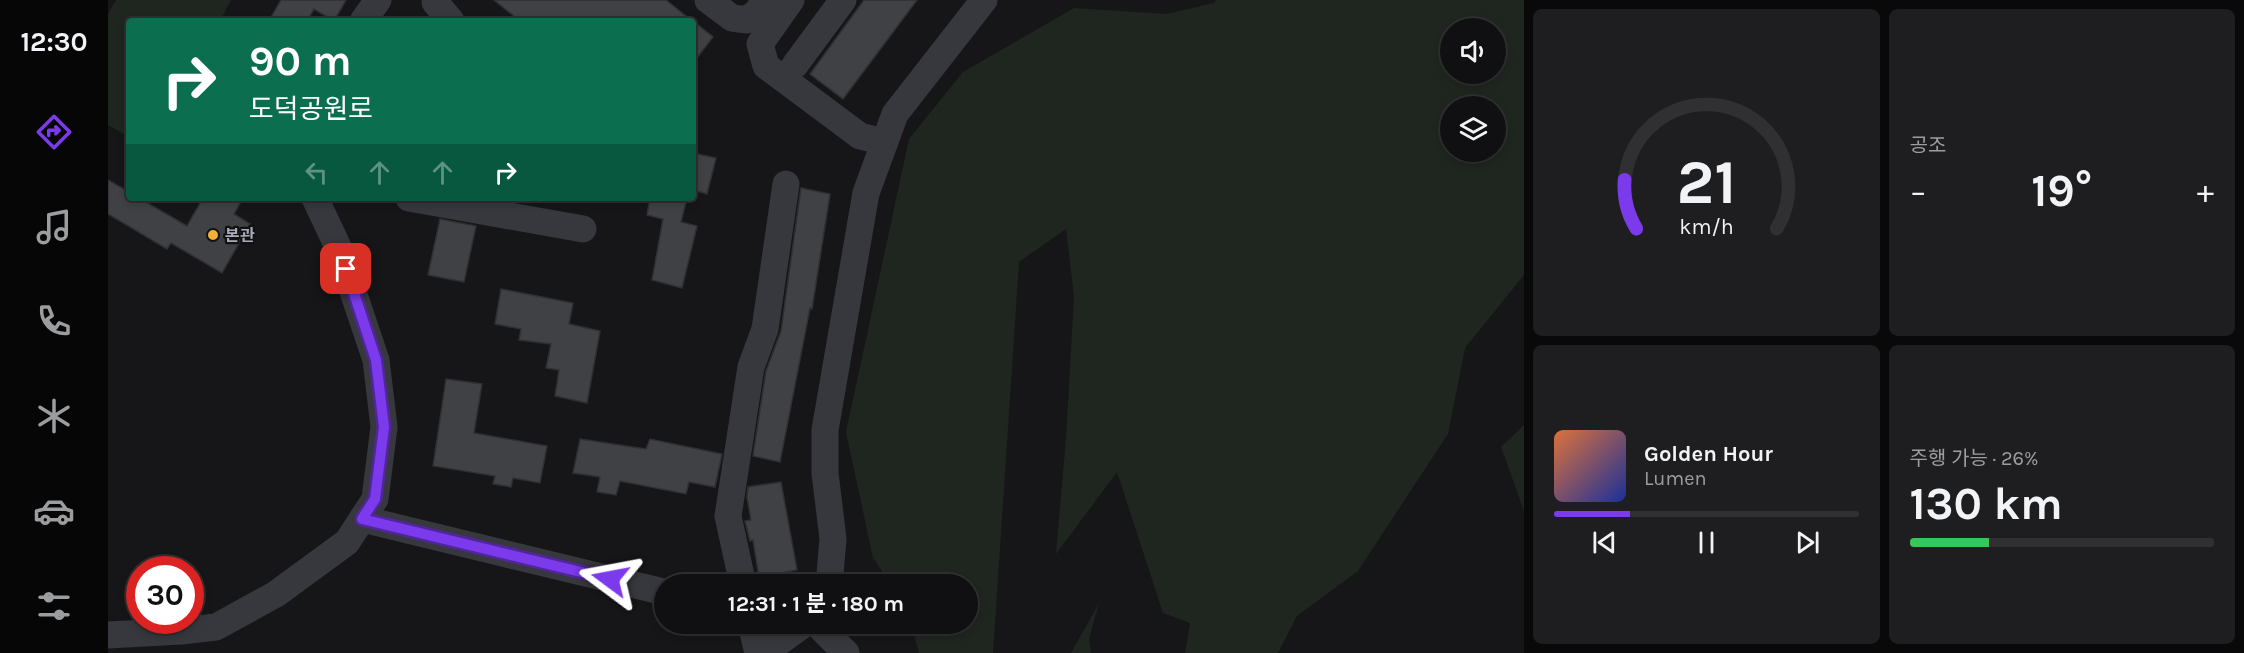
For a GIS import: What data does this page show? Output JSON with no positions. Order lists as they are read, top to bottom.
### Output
{
  "places": ["본관"],
  "page": {
    "tabs": "12:30",
    "tile": [
      "공조",
      ["주행 가능 · 26%", "130 km"]
    ],
    "turn": ["90 m", "도덕공원로"],
    "heat": ["−", "19°", "+"],
    "song": ["Golden Hour", "Lumen"],
    "limit": "30",
    "trip": "12:31 · 1 분 · 180 m",
    "gauge": ["21", "km/h"]
  }
}
